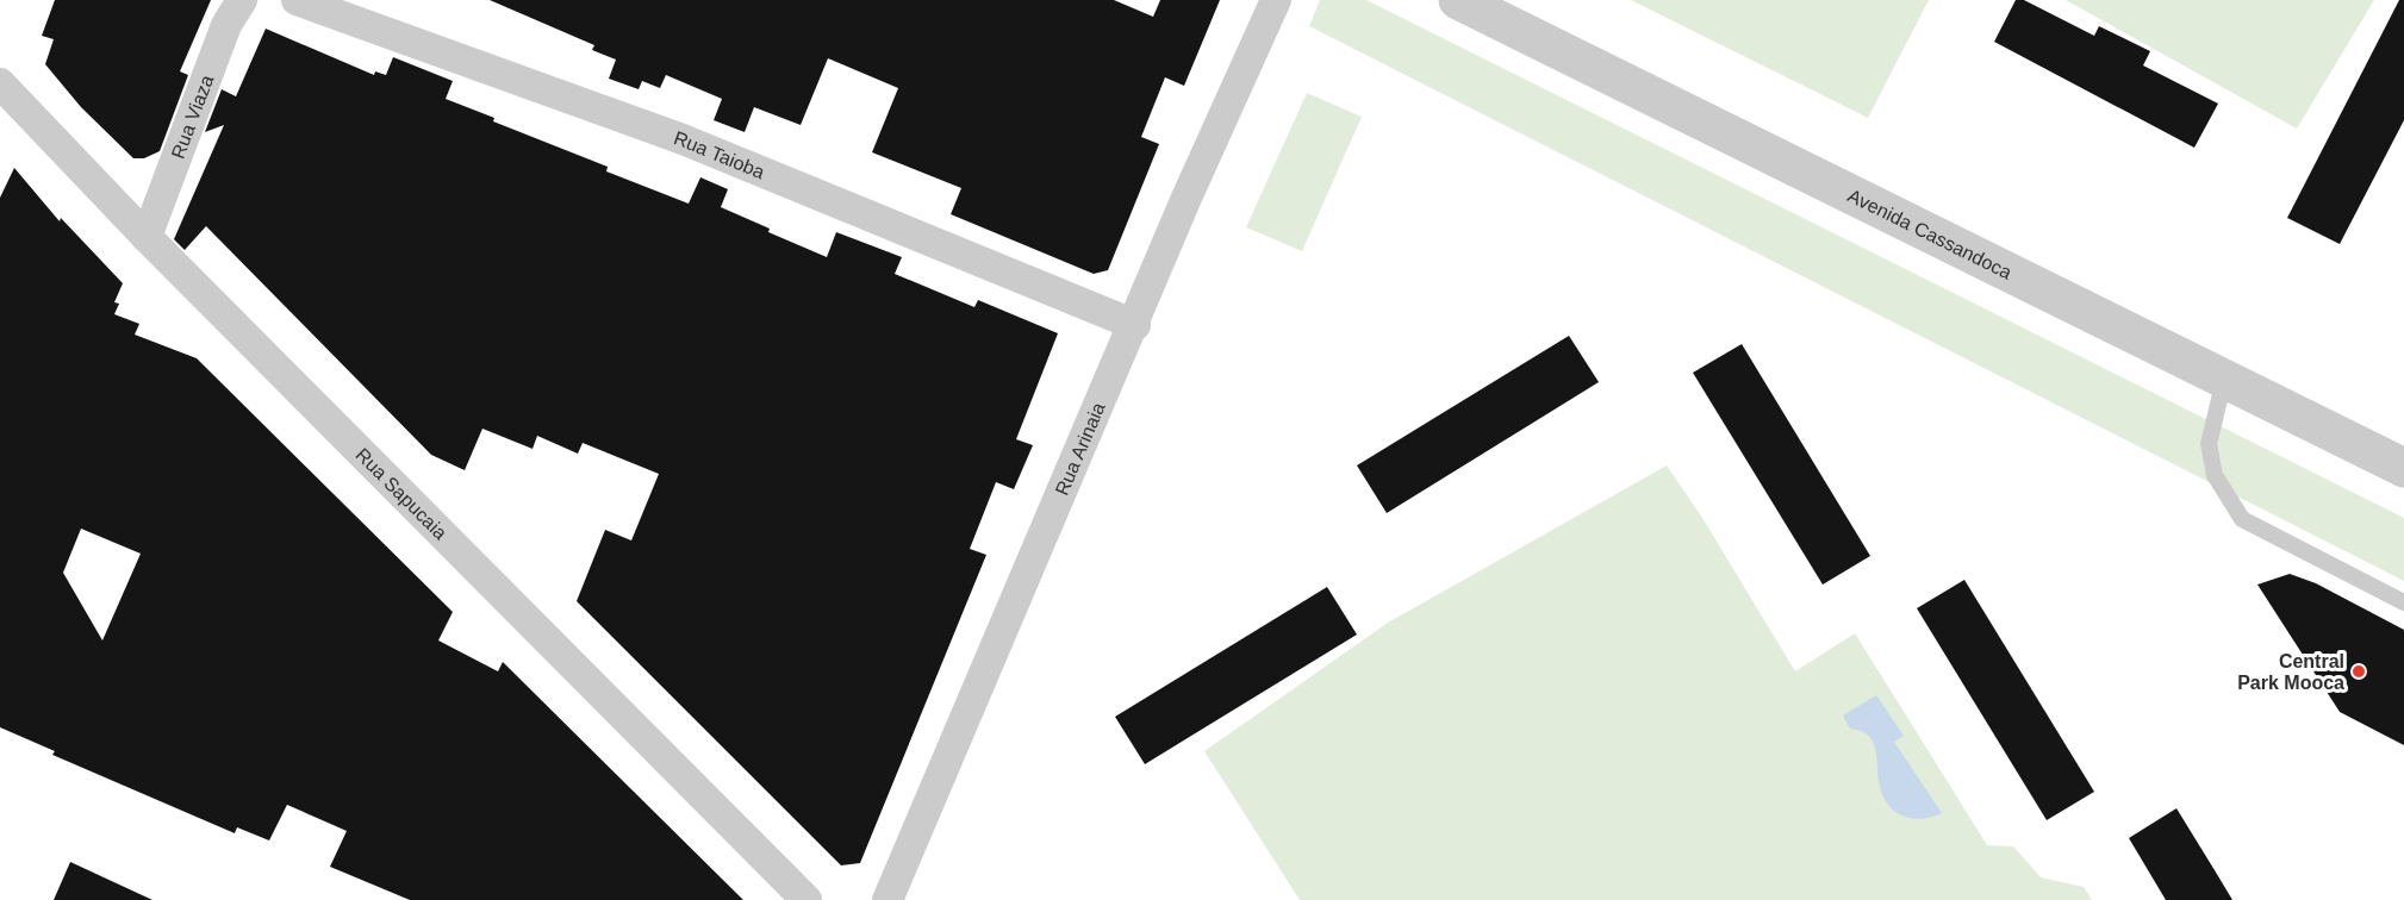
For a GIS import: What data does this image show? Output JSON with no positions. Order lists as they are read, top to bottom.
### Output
{
  "streets": {
    "street": [
      "Rua Viaza",
      "Rua Taioba",
      "Avenida Cassandoca",
      "Rua Arinaia",
      "Rua Sapucaia"
    ]
  },
  "crossings": [
    ["Rua Viaza", "Rua Sapucaia"],
    ["Rua Taioba", "Rua Arinaia"]
  ],
  "places": ["Central Park Mooca"]
}
